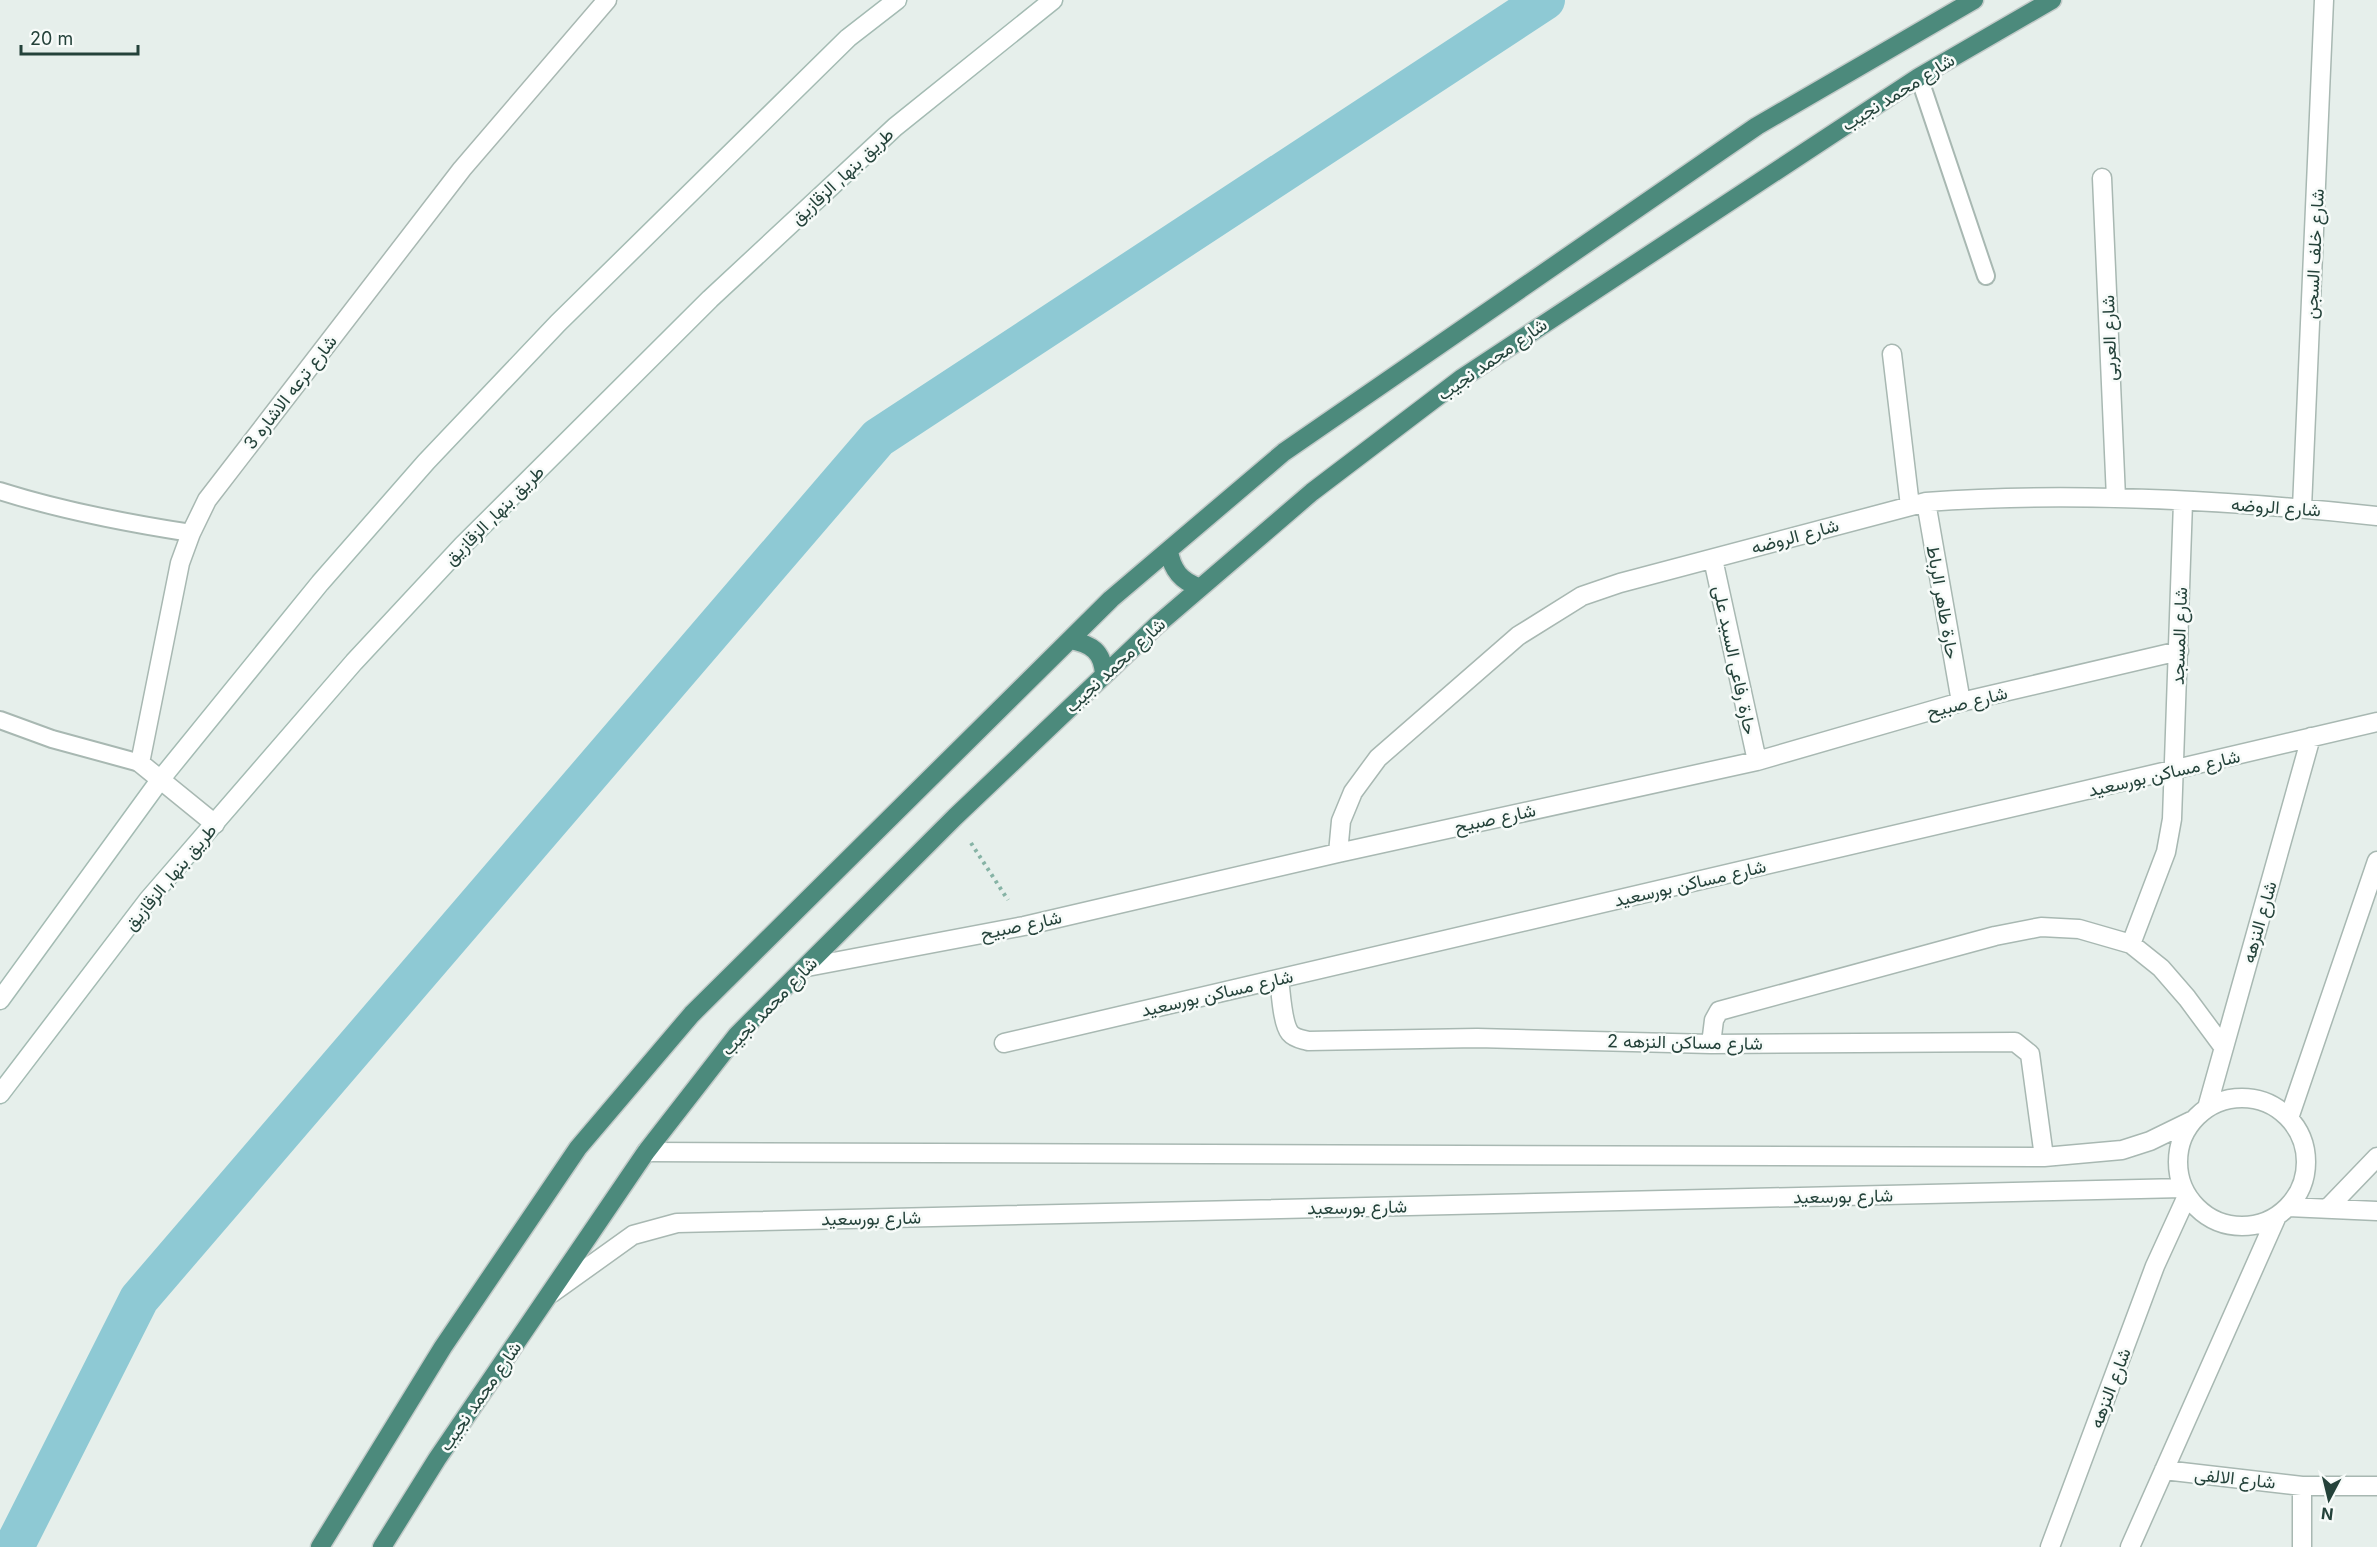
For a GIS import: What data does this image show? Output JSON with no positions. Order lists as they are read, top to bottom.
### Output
{
  "streets": {
    "highway": ["شارع محمد نجيب"],
    "street": [
      "طريق بنها, الزقازيق",
      "شارع خلف السجن",
      "شارع العربى",
      "شارع ترعه الاشاره 3",
      "شارع الروضه",
      "حارة طاهر الرباط",
      "شارع المسجد",
      "حارة رفاعى السيد على",
      "شارع صبيح",
      "شارع مساكن بورسعيد",
      "شارع النزهه",
      "شارع مساكن النزهه 2",
      "شارع بورسعيد",
      "شارع الالفى"
    ]
  },
  "crossings": [
    ["شارع محمد نجيب", "شارع صبيح"],
    ["شارع محمد نجيب", "شارع بورسعيد"],
    ["شارع خلف السجن", "شارع الروضه"],
    ["شارع العربى", "شارع الروضه"],
    ["شارع الروضه", "حارة طاهر الرباط"],
    ["شارع الروضه", "شارع المسجد"],
    ["شارع الروضه", "حارة رفاعى السيد على"],
    ["شارع الروضه", "شارع صبيح"],
    ["حارة طاهر الرباط", "شارع صبيح"],
    ["شارع المسجد", "شارع صبيح"],
    ["شارع المسجد", "شارع مساكن بورسعيد"],
    ["حارة رفاعى السيد على", "شارع صبيح"],
    ["شارع مساكن بورسعيد", "شارع النزهه"],
    ["شارع مساكن بورسعيد", "شارع مساكن النزهه 2"],
    ["شارع النزهه", "شارع بورسعيد"]
  ],
  "scale_bar": "20 m",
  "north": "bottom"
}
